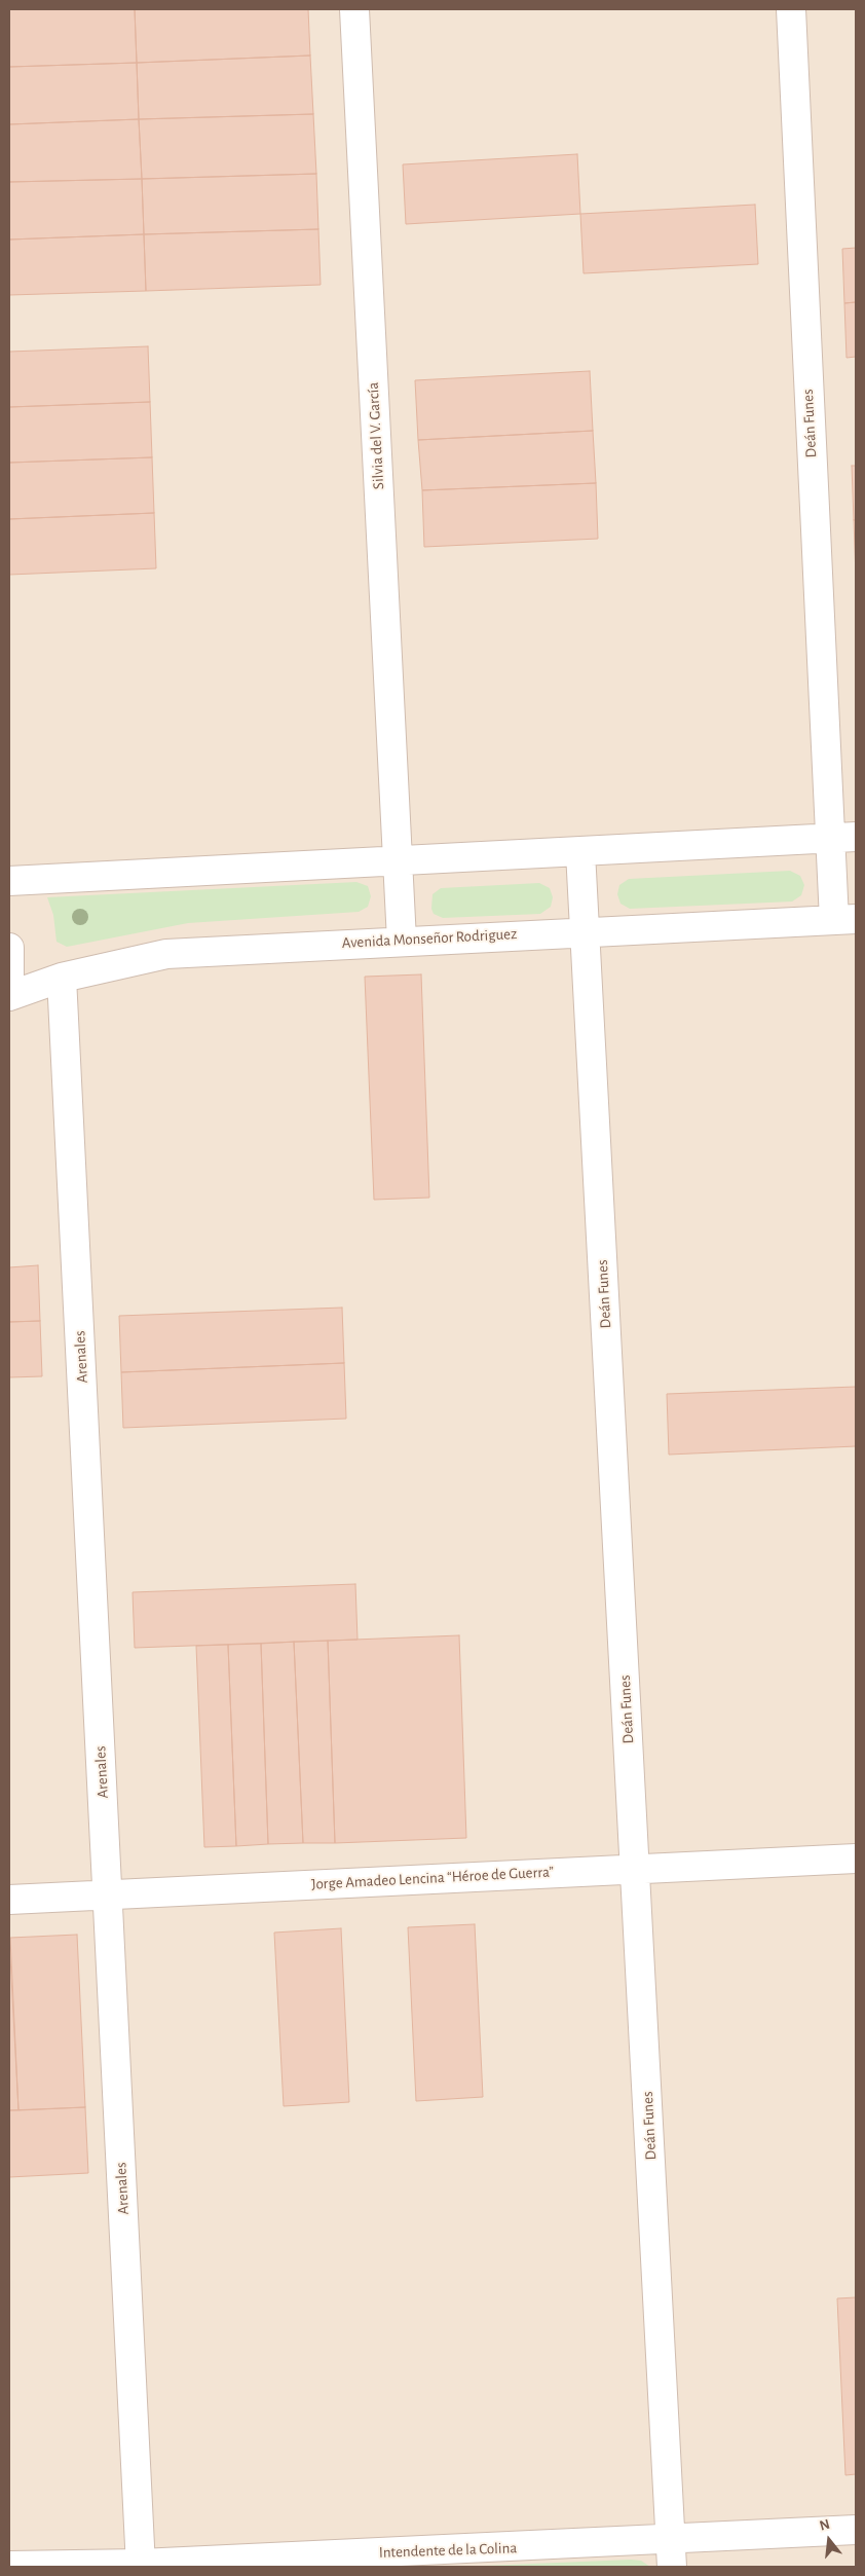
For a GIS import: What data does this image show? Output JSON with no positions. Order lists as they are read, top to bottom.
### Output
{
  "streets": {
    "street": [
      "Deán Funes",
      "Silvia del V. García",
      "Avenida Monseñor Rodriguez",
      "Arenales",
      "Jorge Amadeo Lencina “Héroe de Guerra”",
      "Intendente de la Colina"
    ]
  },
  "crossings": [
    ["Deán Funes", "Avenida Monseñor Rodriguez"],
    ["Deán Funes", "Jorge Amadeo Lencina “Héroe de Guerra”"],
    ["Deán Funes", "Intendente de la Colina"],
    ["Silvia del V. García", "Avenida Monseñor Rodriguez"],
    ["Avenida Monseñor Rodriguez", "Arenales"],
    ["Arenales", "Jorge Amadeo Lencina “Héroe de Guerra”"],
    ["Arenales", "Intendente de la Colina"]
  ],
  "north": "top"
}
